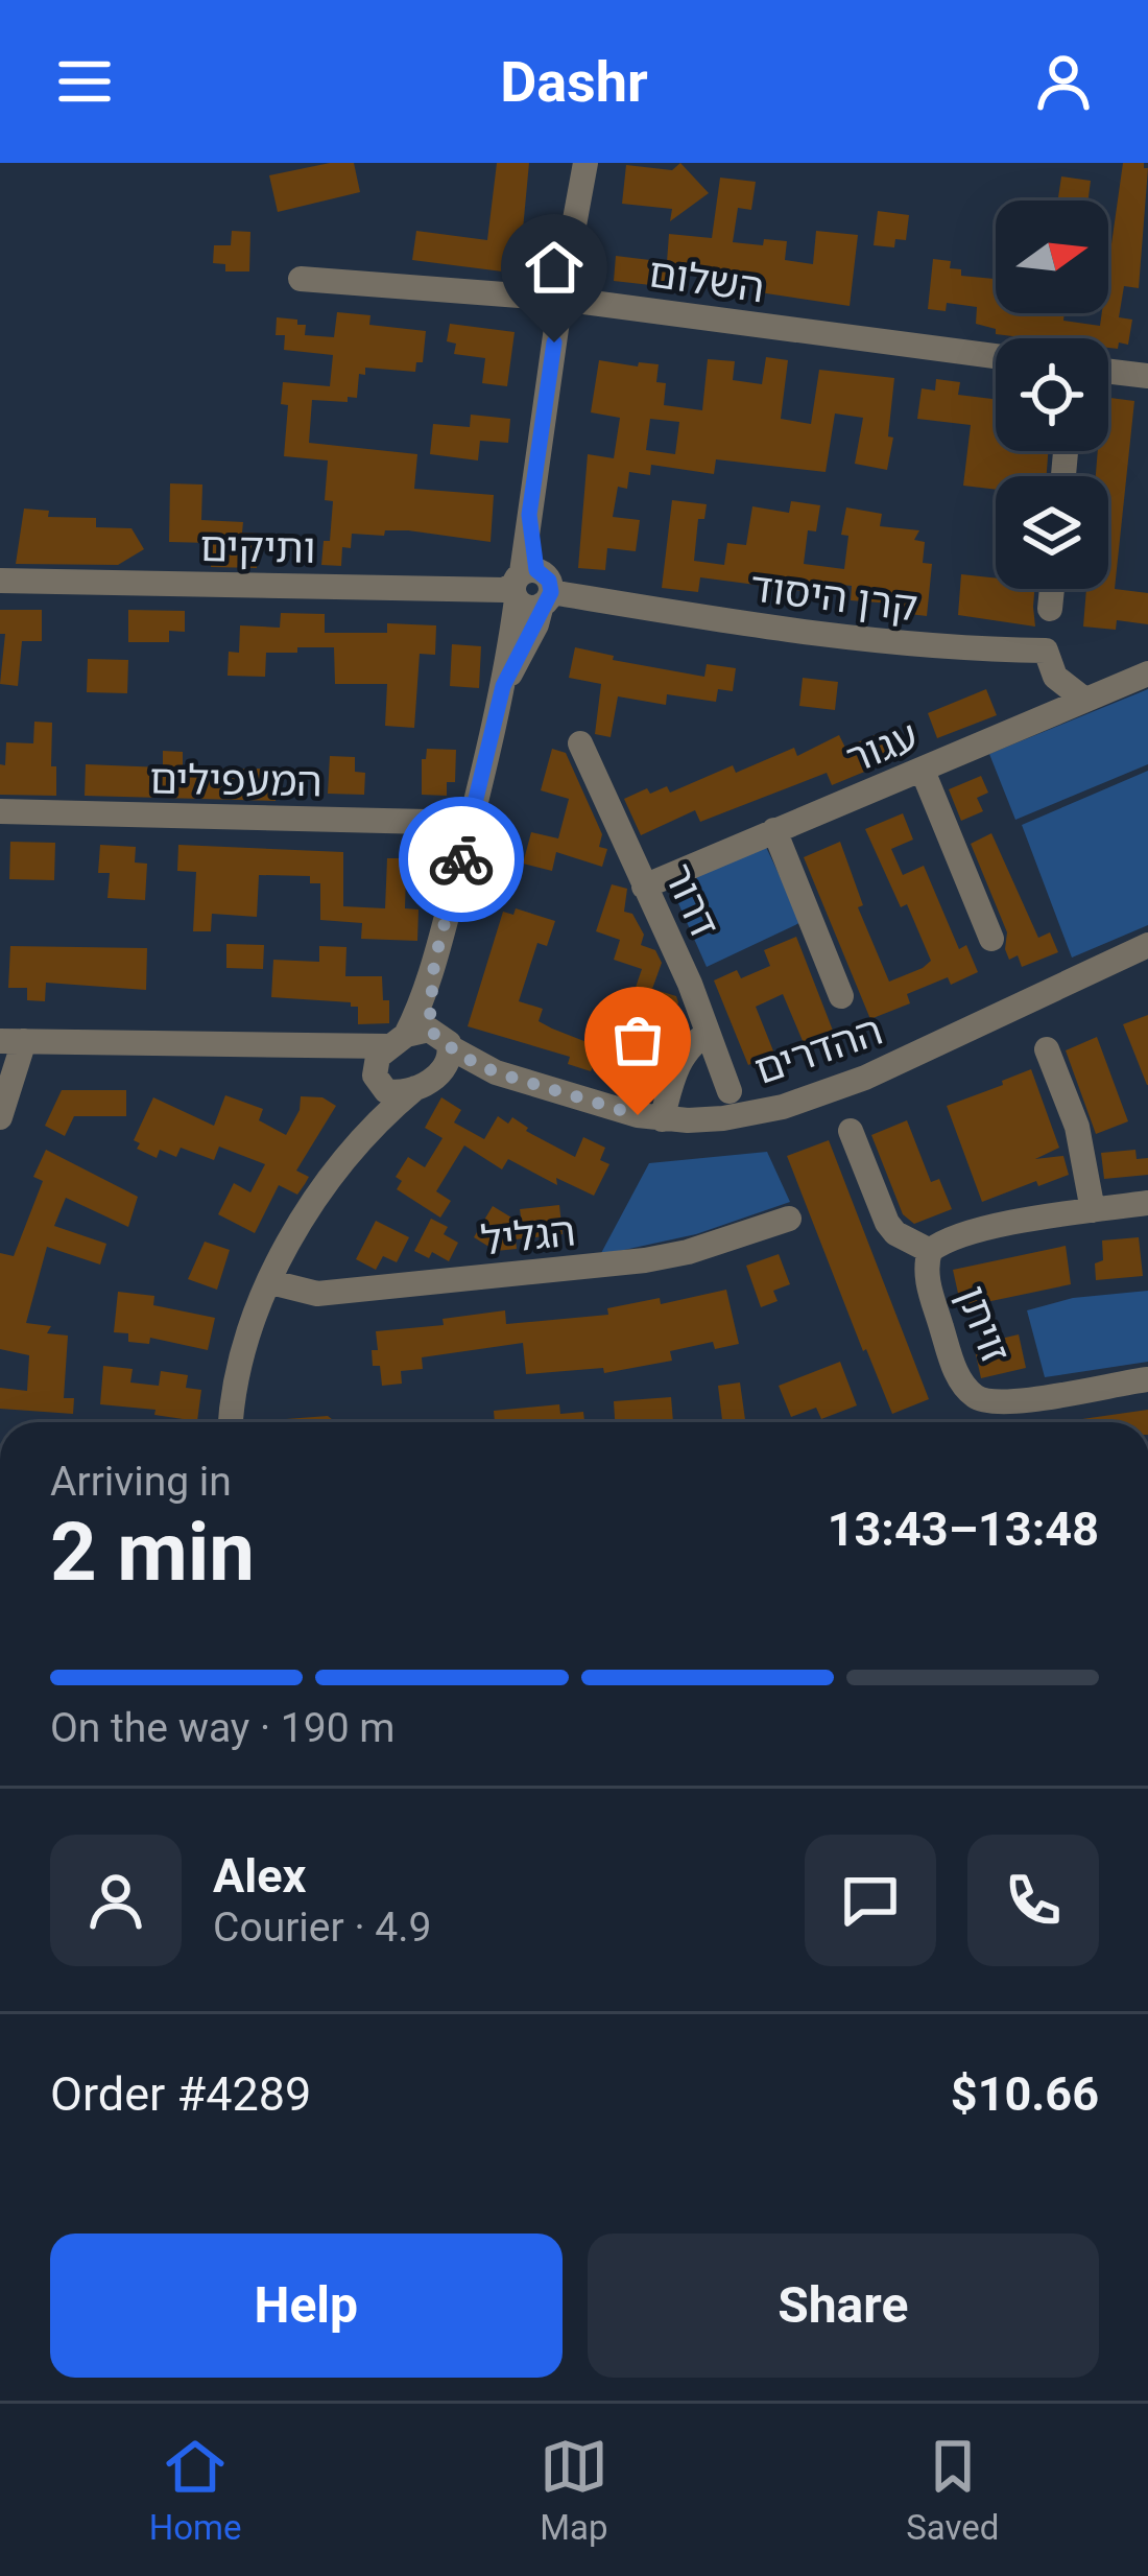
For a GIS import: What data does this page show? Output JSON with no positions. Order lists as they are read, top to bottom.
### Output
{
  "streets": {
    "street": [
      "השלום",
      "ותיקים",
      "קרן היסוד",
      "עגור",
      "המעפילים",
      "דרור",
      "ההדרים",
      "הגליל",
      "זויתן"
    ]
  },
  "crossings": [
    ["ותיקים", "קרן היסוד"],
    ["קרן היסוד", "עגור"],
    ["עגור", "דרור"]
  ],
  "north": "right",
  "page": {
    "header": "Dashr",
    "heading": ["2 min", "Arriving in", "13:43–13:48"],
    "panel": [
      "Alex",
      "Courier · 4.9",
      "Order #4289",
      "$10.66"
    ],
    "bar": "On the way · 190 m",
    "buttons": ["Help", "Share"],
    "tabs": ["Home", "Map", "Saved"]
  }
}
